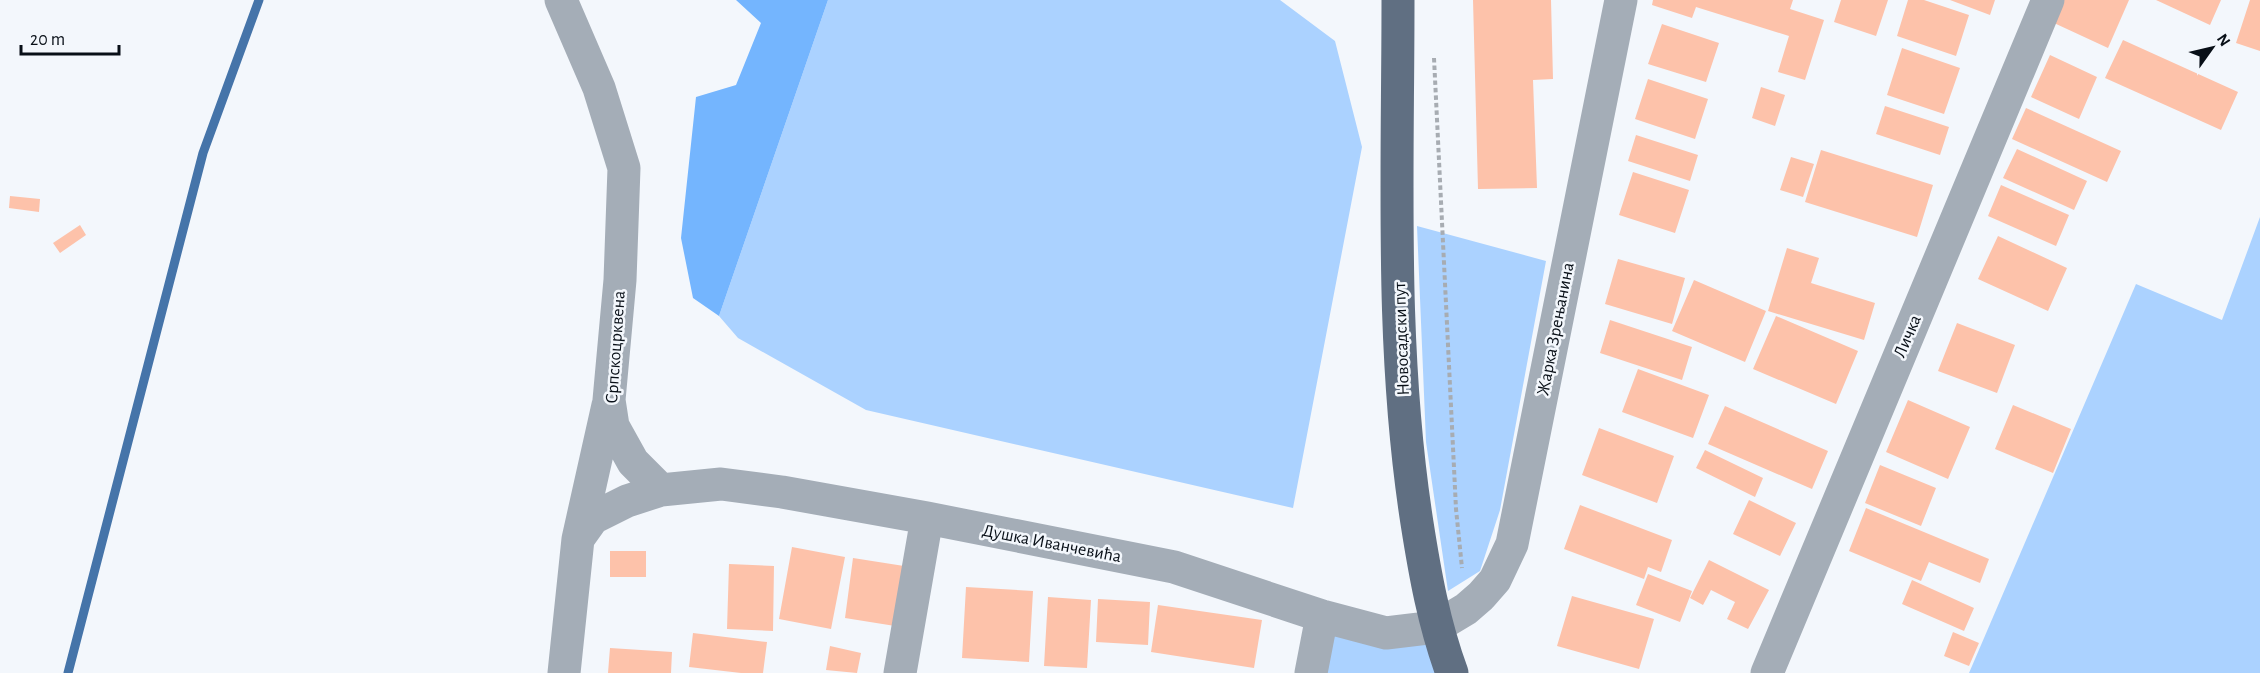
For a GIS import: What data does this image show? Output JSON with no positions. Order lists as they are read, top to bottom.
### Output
{
  "streets": {
    "main road": ["Новосадски пут"],
    "street": [
      "Жарка Зрењанина",
      "Личка",
      "Српскоцрквена",
      "Душка Иванчевића"
    ]
  },
  "crossings": [
    ["Жарка Зрењанина", "Новосадски пут"],
    ["Жарка Зрењанина", "Душка Иванчевића"],
    ["Новосадски пут", "Душка Иванчевића"],
    ["Српскоцрквена", "Душка Иванчевића"]
  ],
  "scale_bar": "20 m",
  "north": "top right"
}
